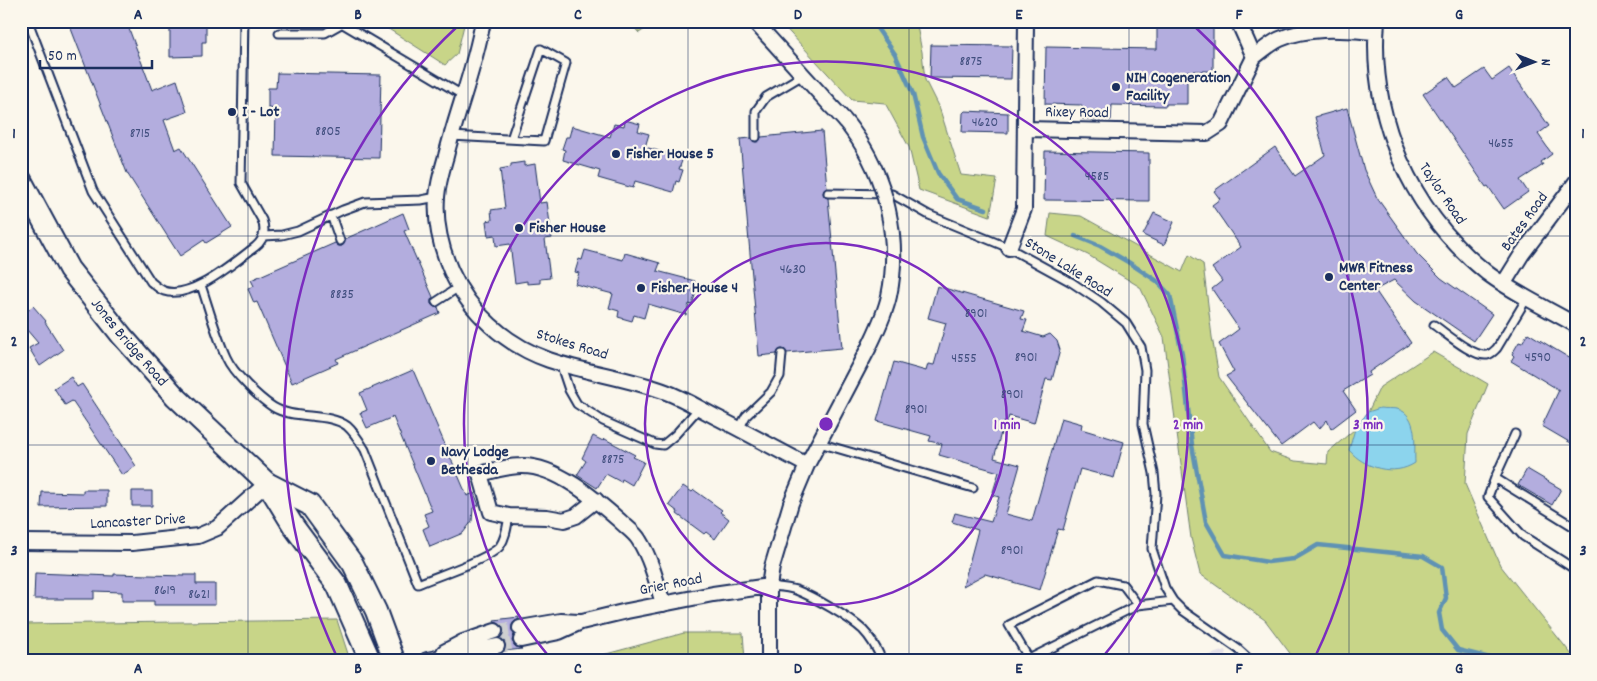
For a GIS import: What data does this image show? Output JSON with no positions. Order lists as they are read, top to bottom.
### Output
{
  "streets": {
    "main road": ["Jones Bridge Road"],
    "street": [
      "Rixey Road",
      "Taylor Road",
      "Bates Road",
      "Stokes Road",
      "Lancaster Drive",
      "Grier Road"
    ],
    "lane": ["Stone Lake Road"]
  },
  "crossings": [
    ["Rixey Road", "Stone Lake Road"],
    ["Taylor Road", "Bates Road"],
    ["Jones Bridge Road", "Lancaster Drive"]
  ],
  "places": [
    "NIH Cogeneration Facility",
    "I - Lot",
    "Fisher House 5",
    "Fisher House",
    "MWR Fitness Center",
    "Fisher House 4",
    "Navy Lodge Bethesda"
  ],
  "house_numbers": [
    "8875",
    "4620",
    "8805",
    "8715",
    "4655",
    "4585",
    "4630",
    "8835",
    "8901",
    "8901",
    "4590",
    "4555",
    "8901",
    "8901",
    "8875",
    "8901",
    "8619",
    "8621"
  ],
  "scale_bar": "50 m",
  "north": "right",
  "grid": {
    "columns": [
      "A",
      "B",
      "C",
      "D",
      "E",
      "F",
      "G"
    ],
    "rows": ["1", "2", "3"]
  },
  "rings": ["1 min", "2 min", "3 min"]
}
